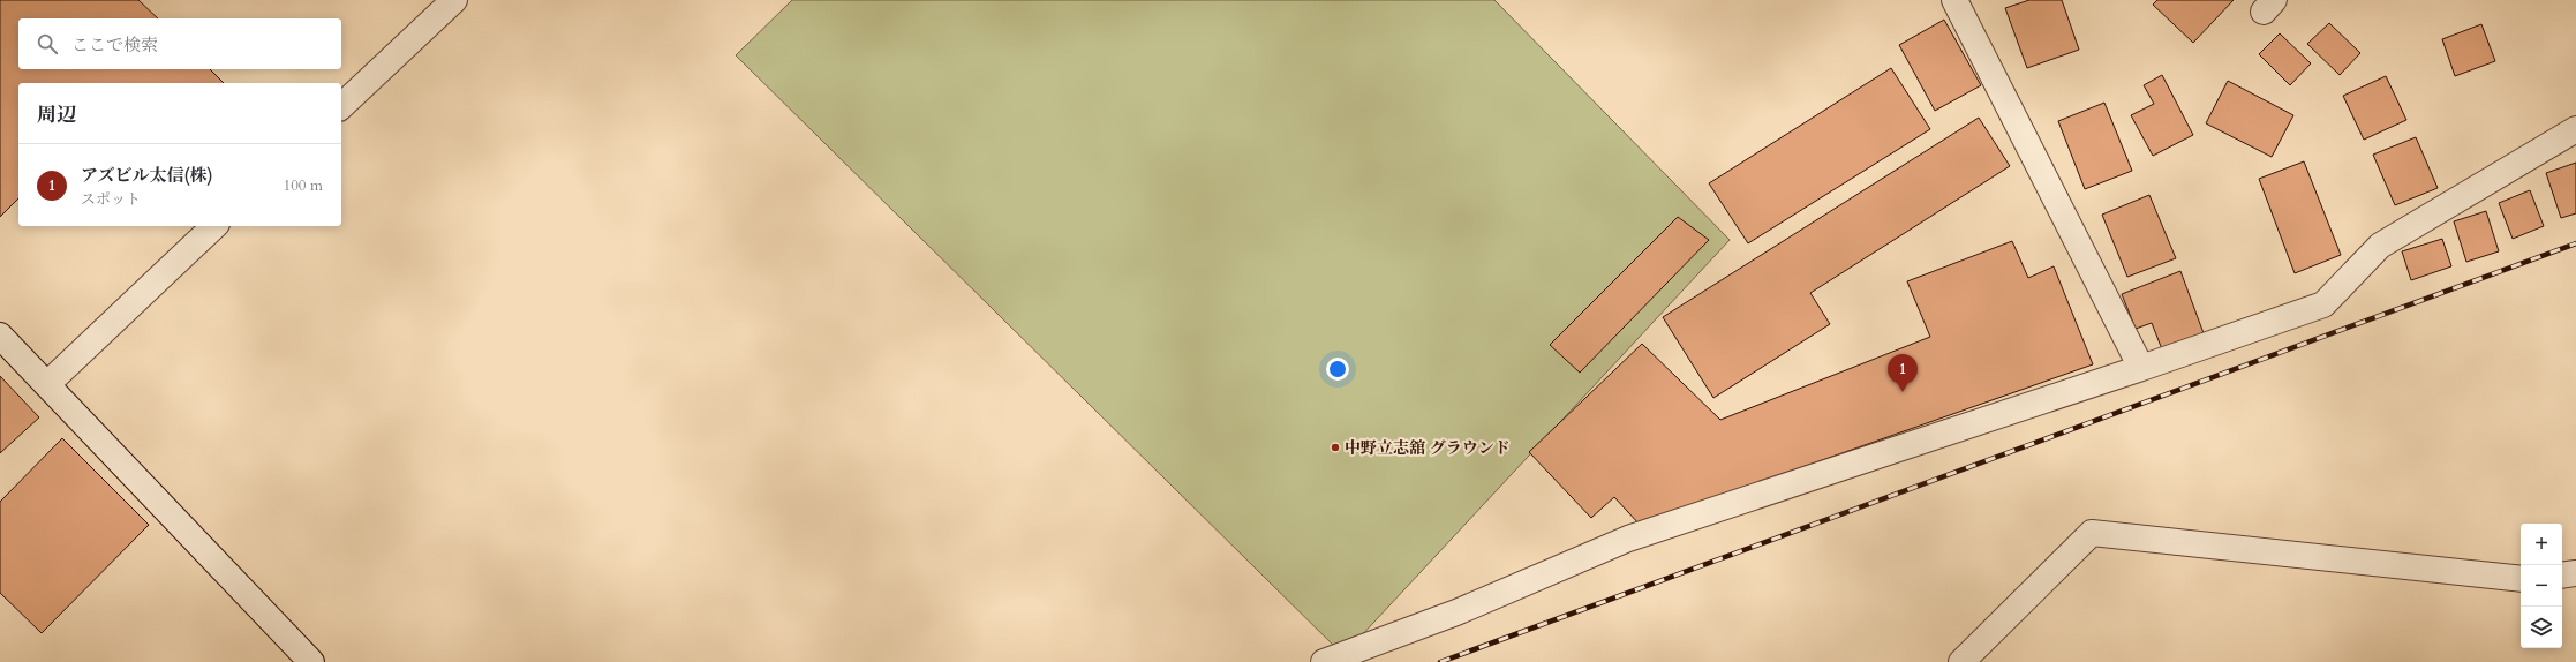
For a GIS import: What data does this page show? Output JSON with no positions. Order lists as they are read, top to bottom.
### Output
{
  "places": ["中野立志舘 グラウンド"],
  "page": {
    "search": "ここで検索",
    "heading": "周辺",
    "list": [
      {
        "mark": "1",
        "name": "アズビル太信(株)",
        "note": "スポット",
        "value": "100 m"
      }
    ],
    "pins": "1",
    "map_buttons": ["+", "−"]
  }
}
